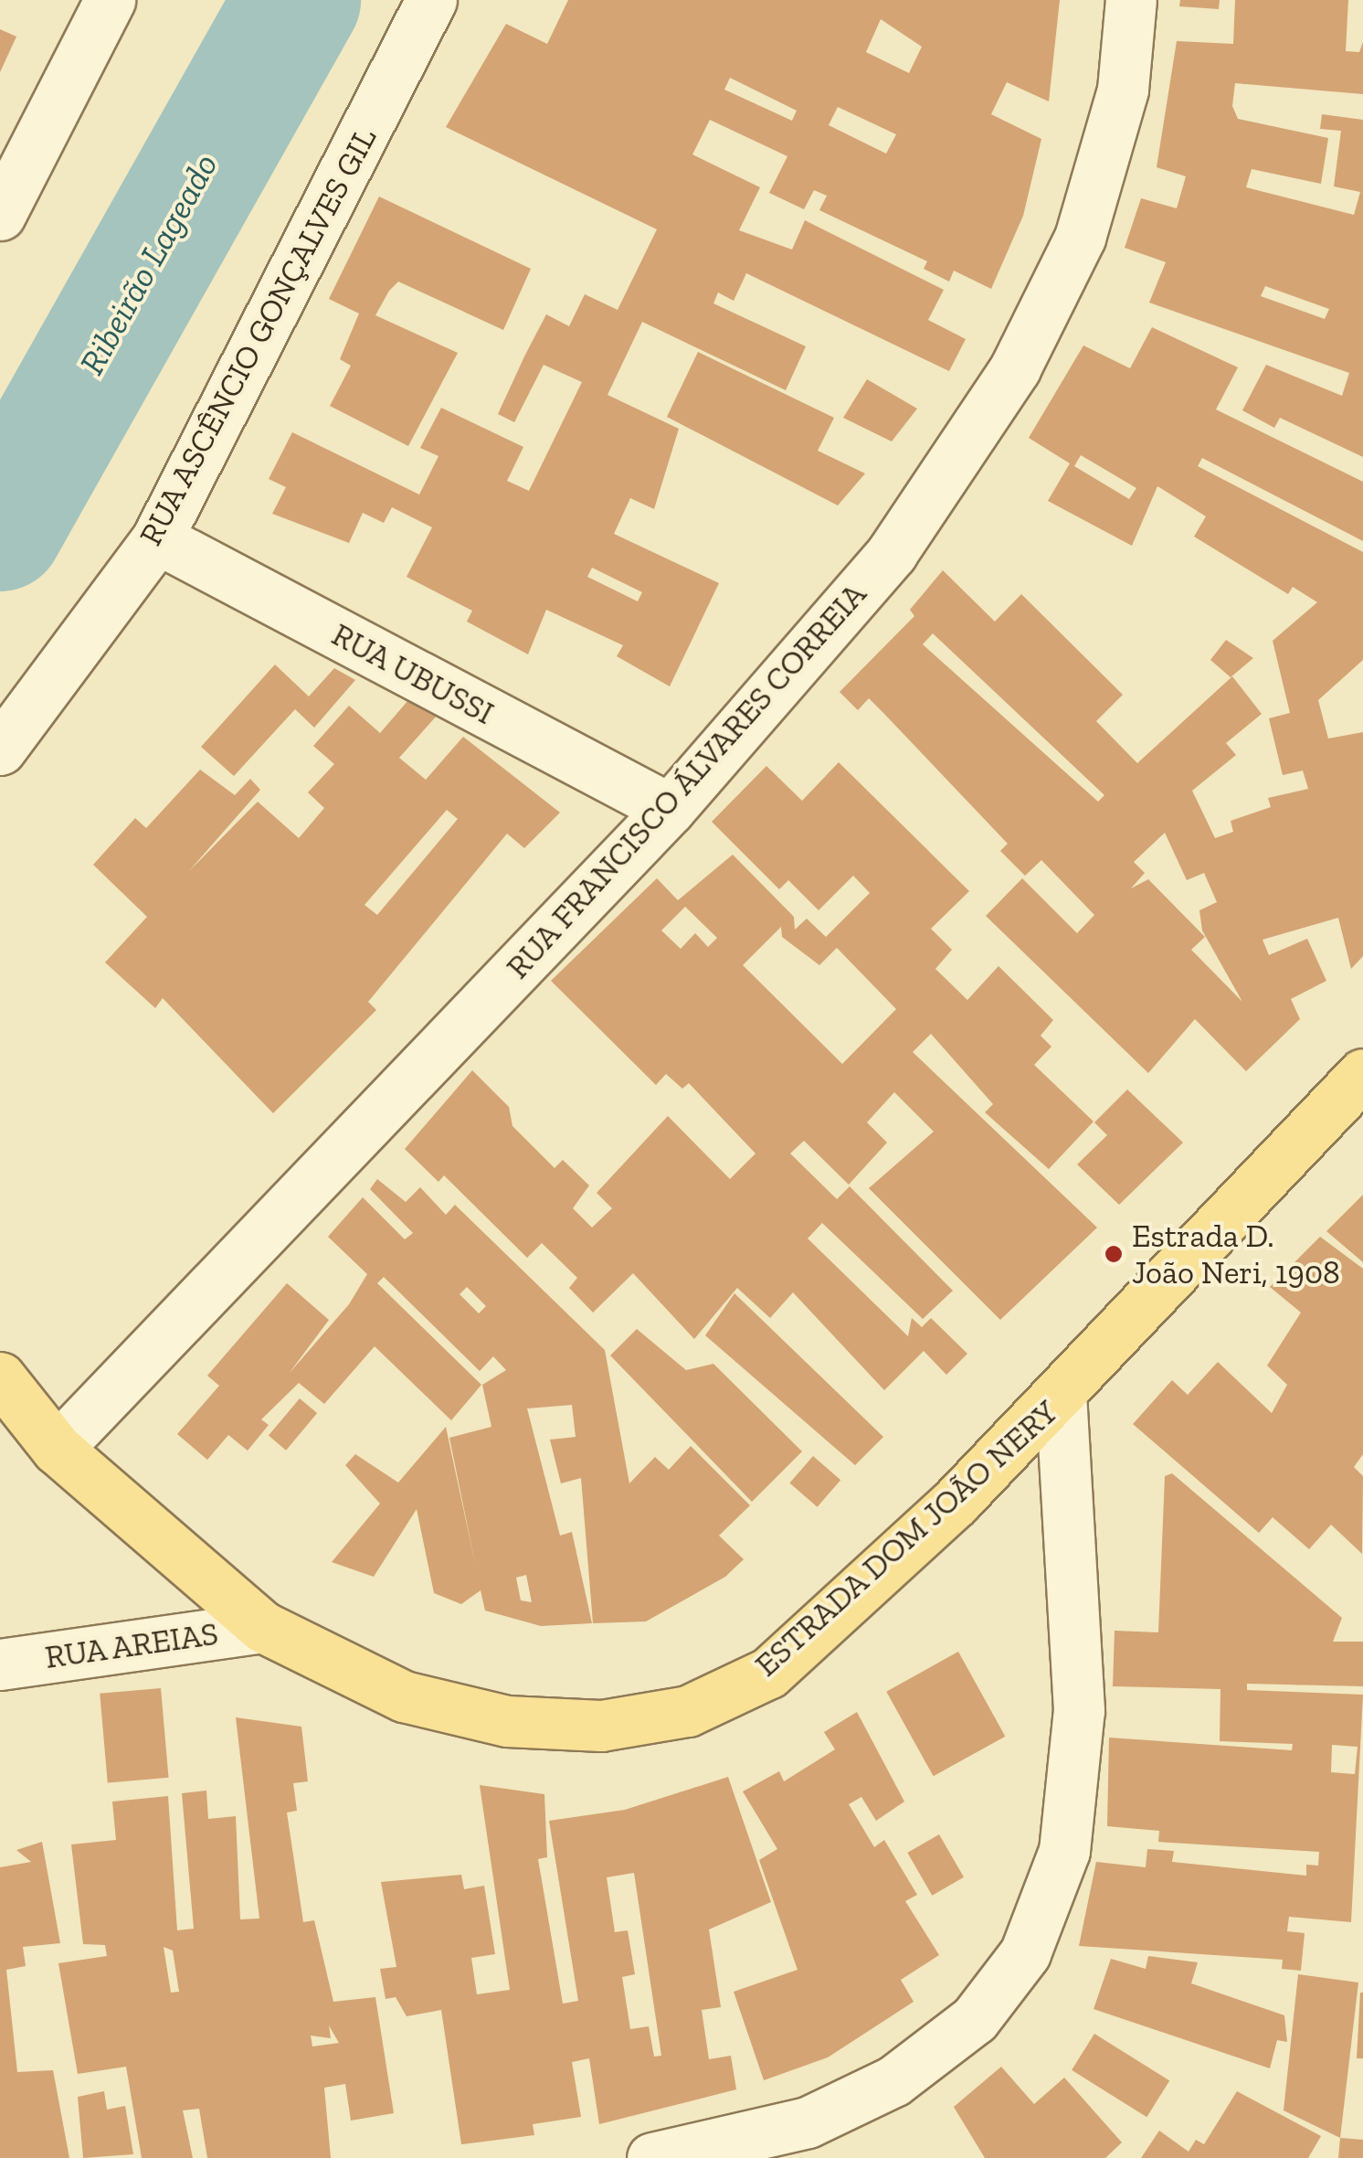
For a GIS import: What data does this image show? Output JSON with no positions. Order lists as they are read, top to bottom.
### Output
{
  "streets": {
    "main road": ["ESTRADA DOM JOÃO NERY"],
    "street": [
      "RUA ASCÊNCIO GONÇALVES GIL",
      "RUA UBUSSI",
      "RUA FRANCISCO ÁLVARES CORREIA",
      "RUA AREIAS"
    ]
  },
  "crossings": [
    ["RUA ASCÊNCIO GONÇALVES GIL", "RUA UBUSSI"],
    ["RUA UBUSSI", "RUA FRANCISCO ÁLVARES CORREIA"],
    ["RUA FRANCISCO ÁLVARES CORREIA", "ESTRADA DOM JOÃO NERY"],
    ["ESTRADA DOM JOÃO NERY", "RUA AREIAS"]
  ],
  "water": ["Ribeirão Lageado"],
  "places": ["Estrada D. João Neri, 1908"]
}
